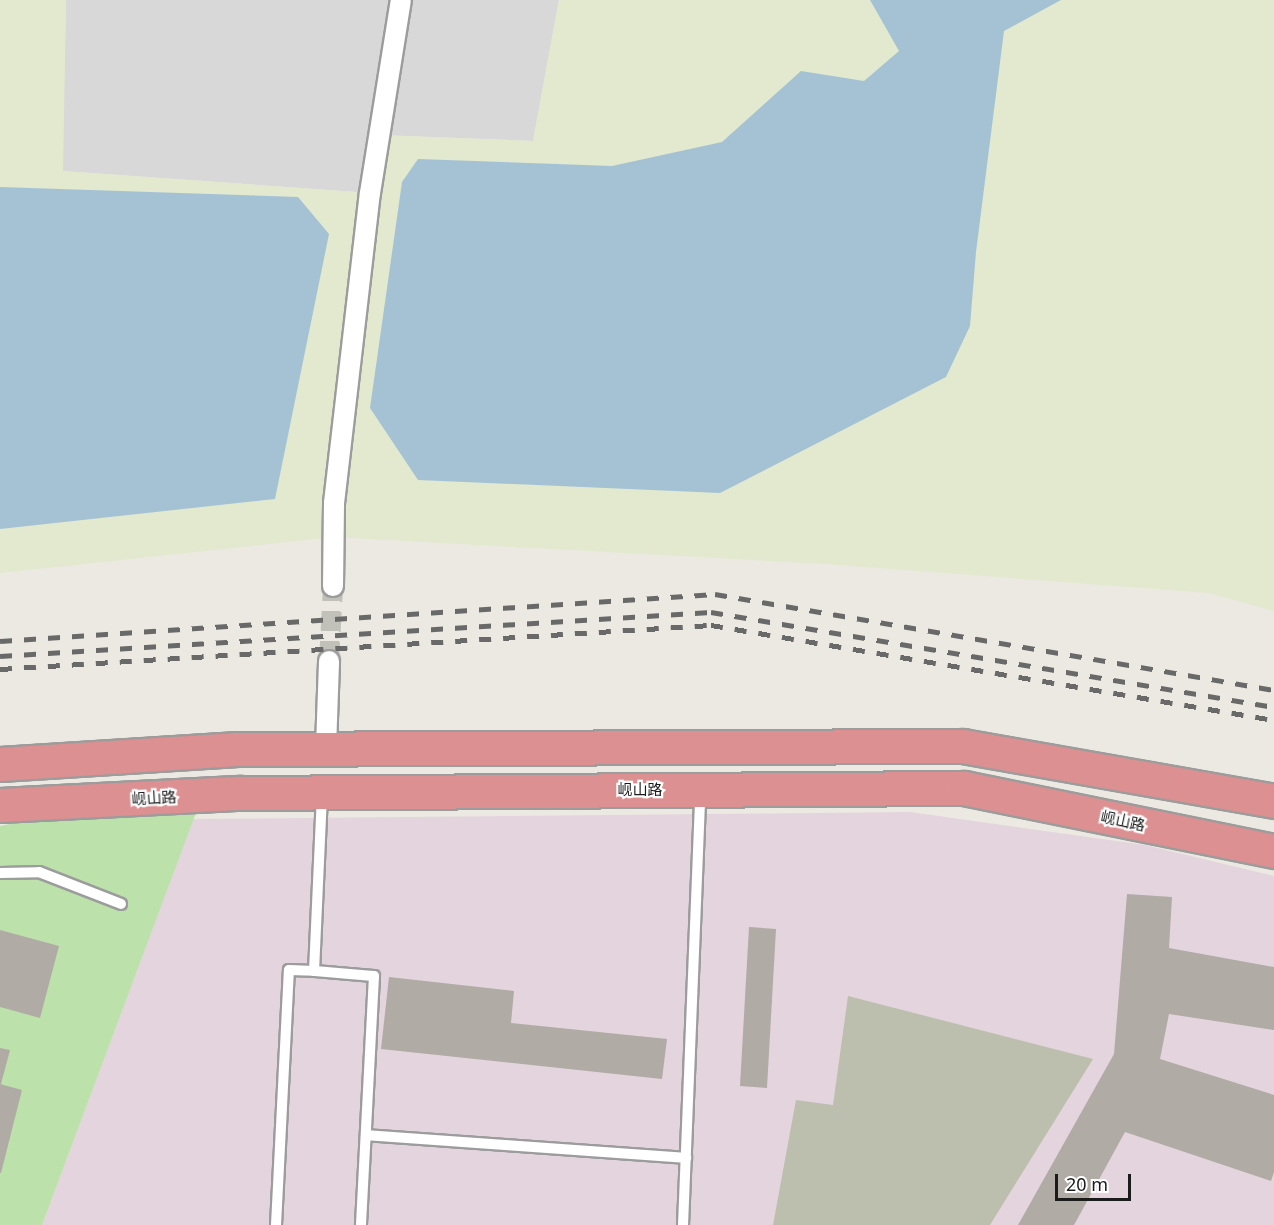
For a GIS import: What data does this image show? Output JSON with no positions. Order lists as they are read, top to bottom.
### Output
{
  "streets": {
    "highway": ["岘山路"]
  },
  "scale_bar": "20 m"
}
